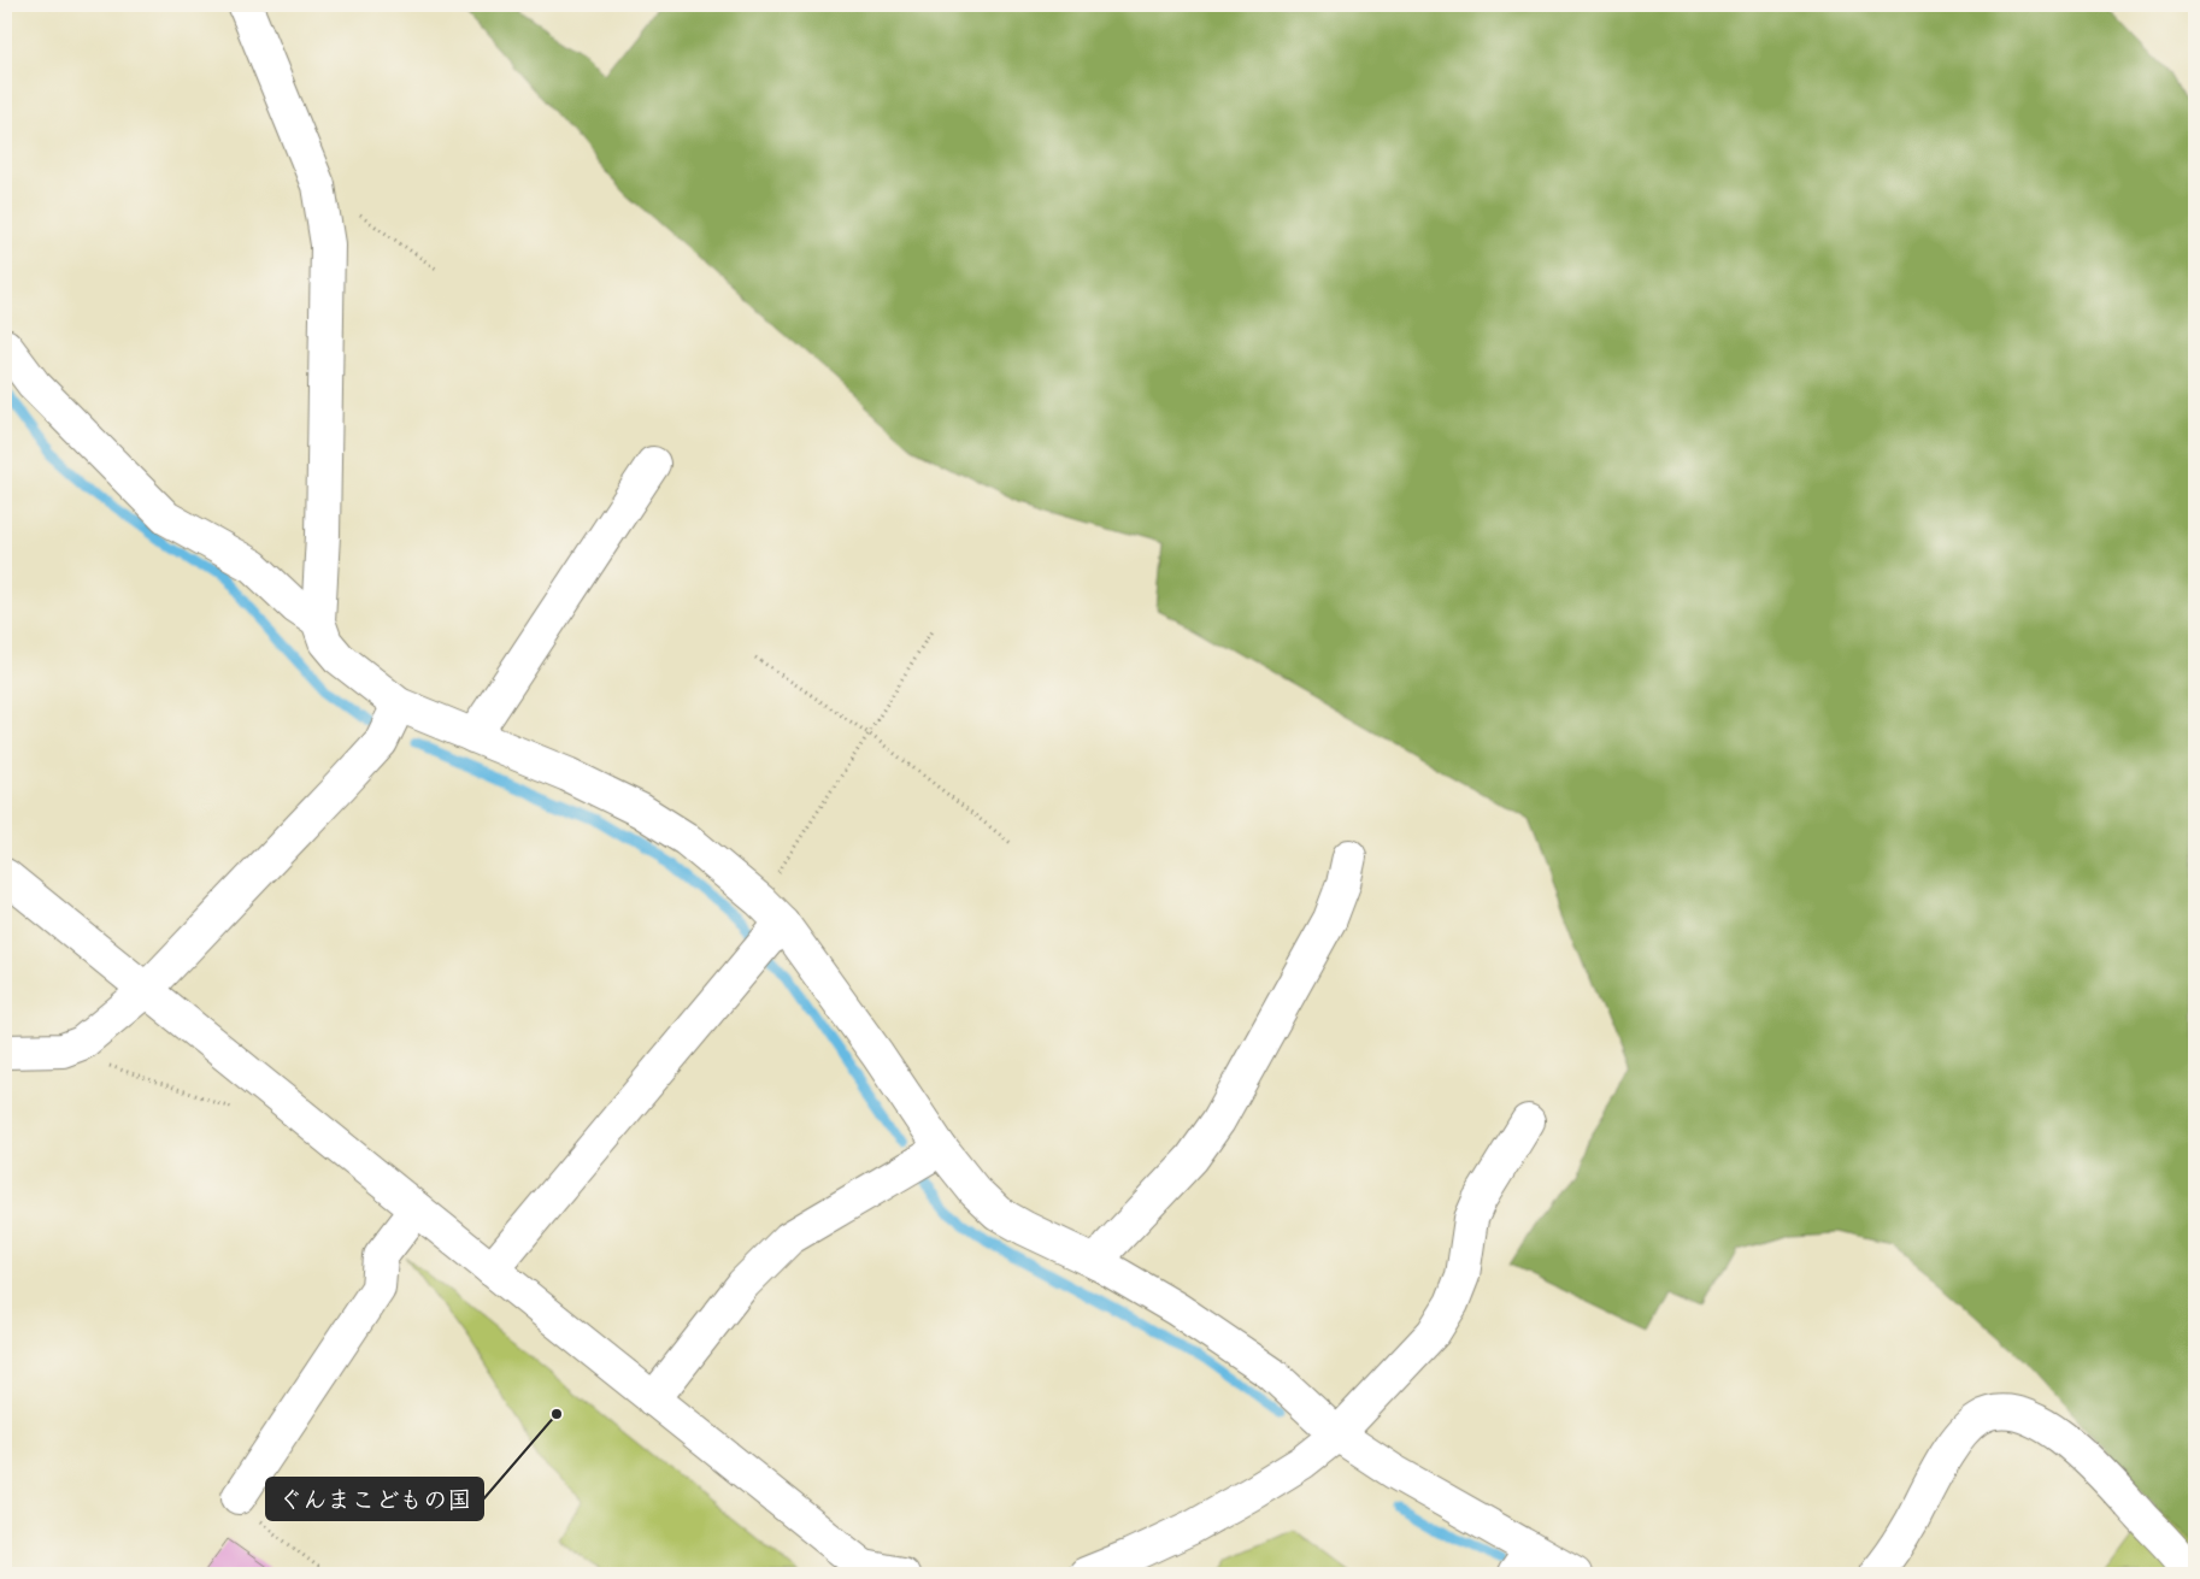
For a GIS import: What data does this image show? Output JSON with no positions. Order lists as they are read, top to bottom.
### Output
{
  "places": ["ぐんまこどもの国"]
}
